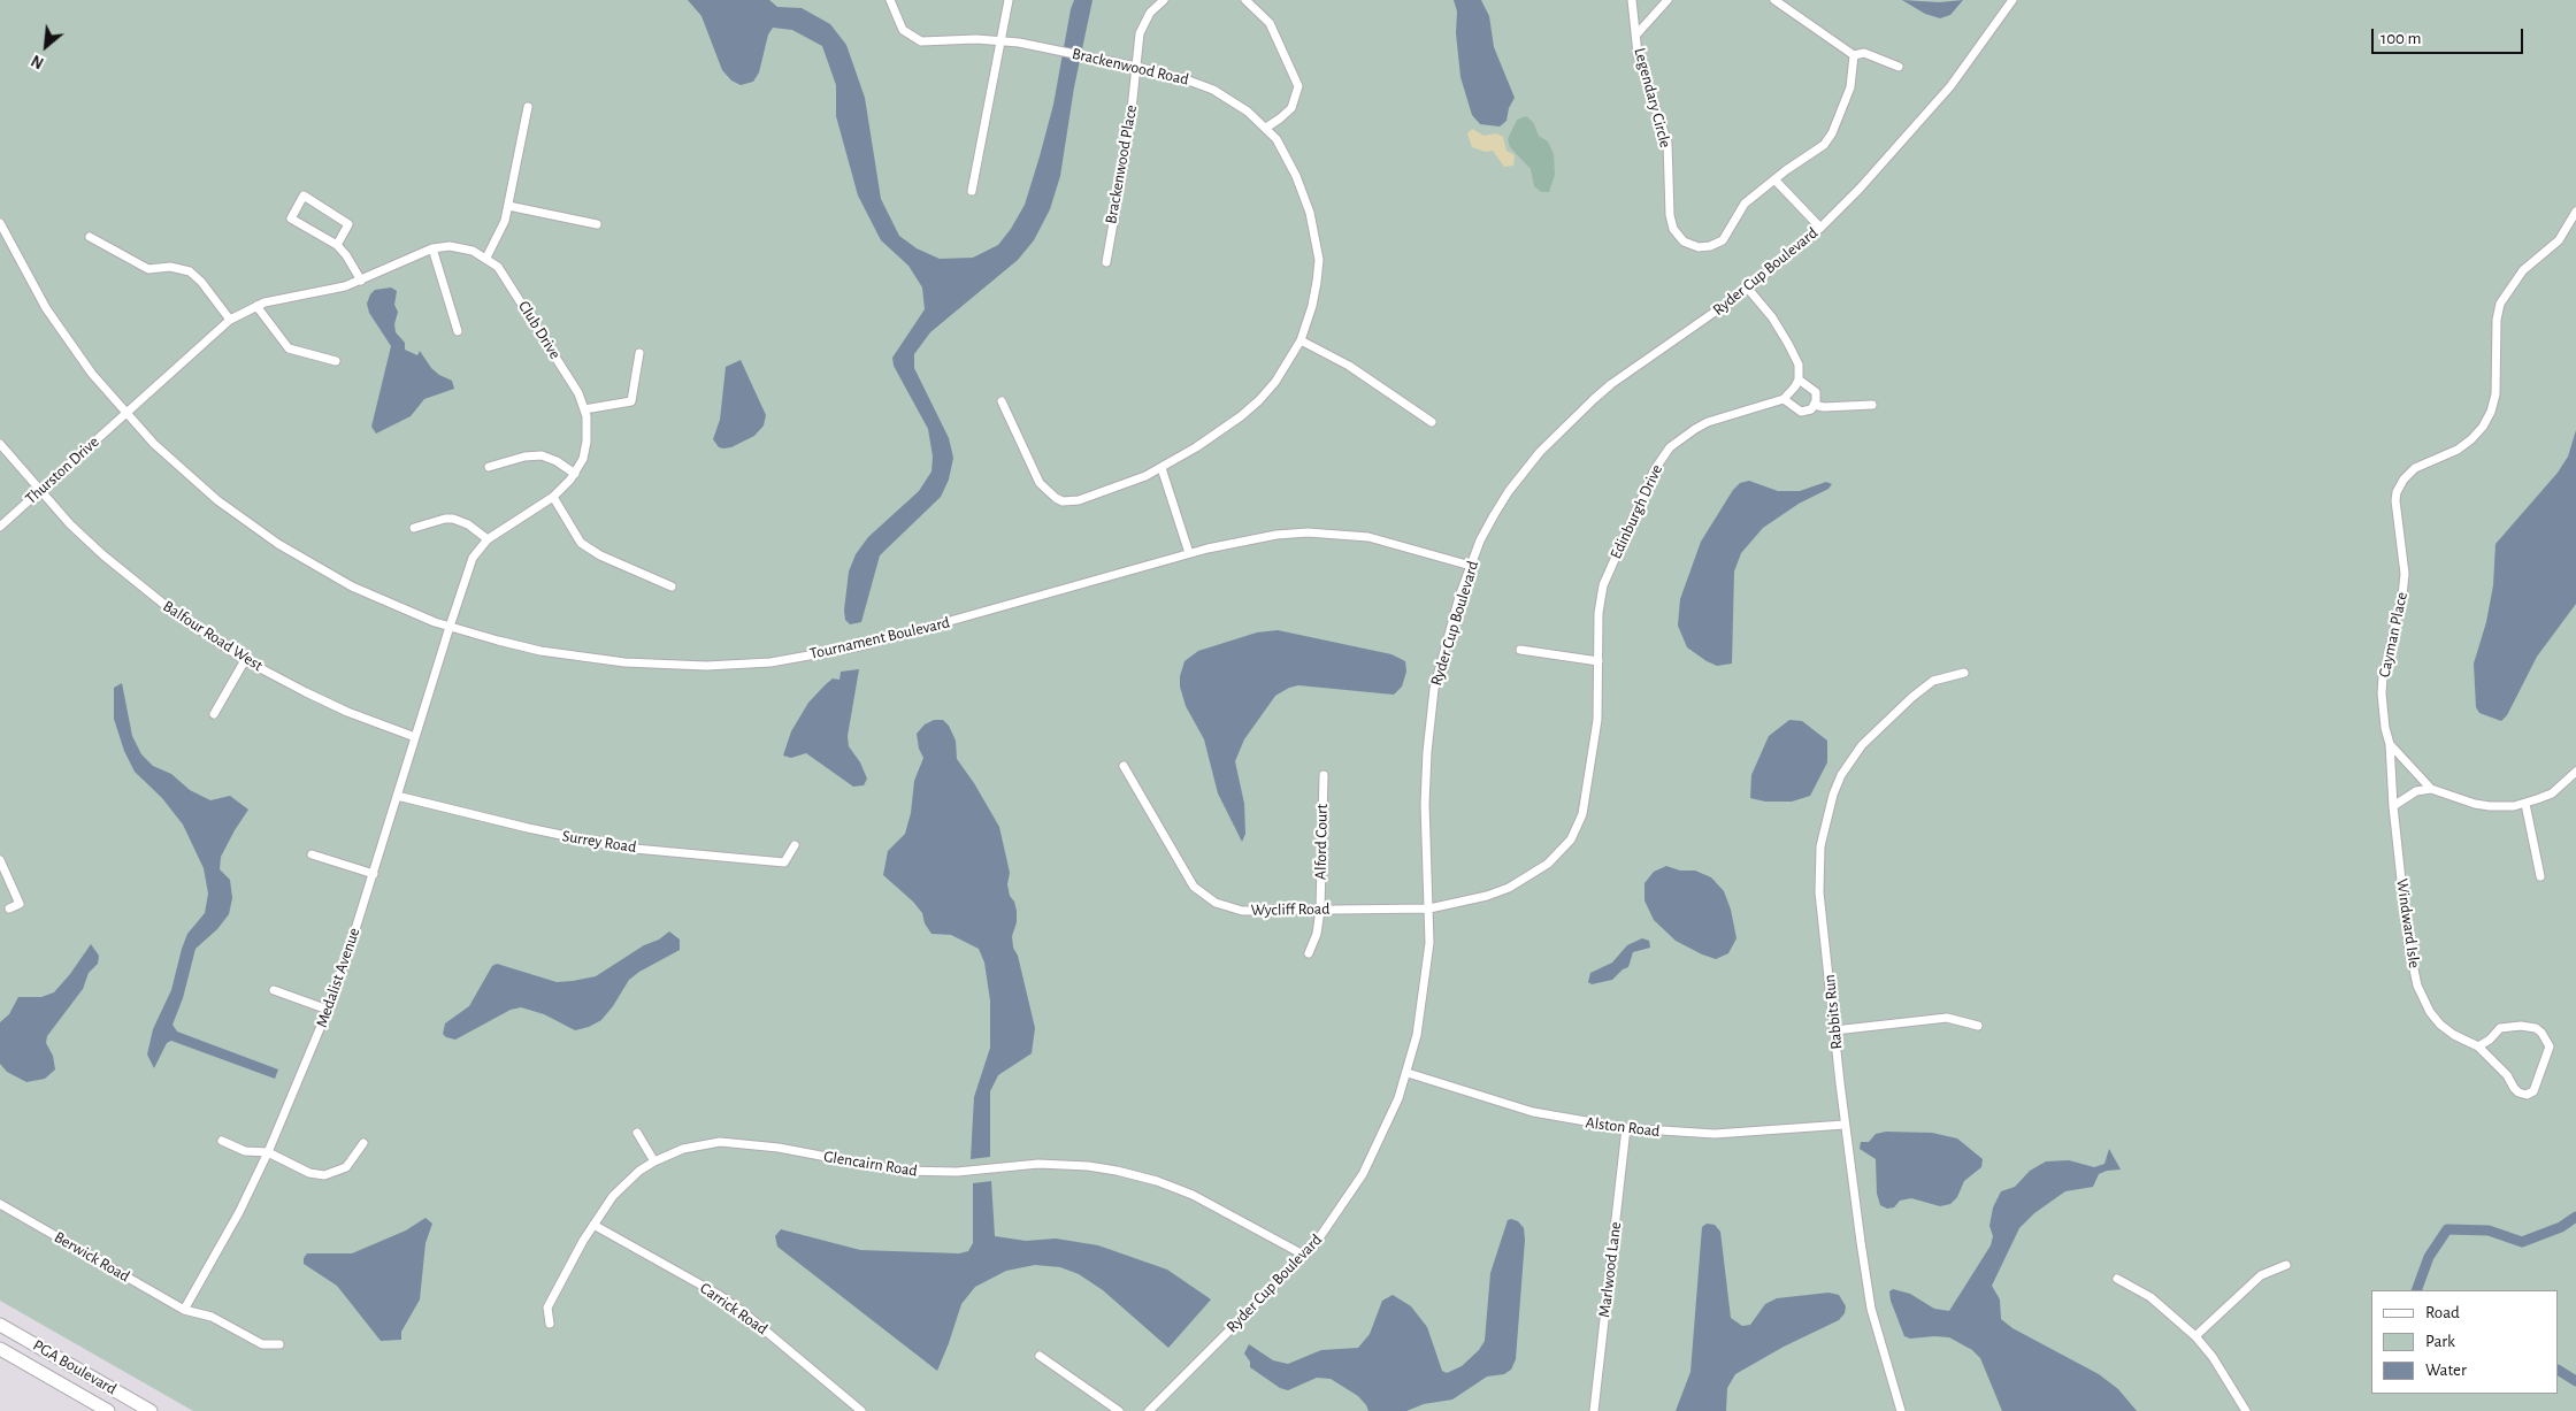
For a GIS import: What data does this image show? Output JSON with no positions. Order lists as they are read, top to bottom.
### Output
{
  "streets": {
    "main road": ["PGA Boulevard"],
    "street": [
      "Brackenwood Road",
      "Legendary Circle",
      "Brackenwood Place",
      "Ryder Cup Boulevard",
      "Club Drive",
      "Thurston Drive",
      "Edinburgh Drive",
      "Cayman Place",
      "Balfour Road West",
      "Tournament Boulevard",
      "Surrey Road",
      "Alford Court",
      "Wycliff Road",
      "Windward Isle",
      "Medalist Avenue",
      "Rabbits Run",
      "Alston Road",
      "Glencairn Road",
      "Berwick Road",
      "Marlwood Lane",
      "Carrick Road"
    ]
  },
  "crossings": [
    ["Brackenwood Road", "Brackenwood Place"],
    ["Ryder Cup Boulevard", "Edinburgh Drive"],
    ["Ryder Cup Boulevard", "Tournament Boulevard"],
    ["Ryder Cup Boulevard", "Wycliff Road"],
    ["Ryder Cup Boulevard", "Alston Road"],
    ["Ryder Cup Boulevard", "Glencairn Road"],
    ["Club Drive", "Thurston Drive"],
    ["Club Drive", "Tournament Boulevard"],
    ["Club Drive", "Medalist Avenue"],
    ["Thurston Drive", "Balfour Road West"],
    ["Thurston Drive", "Tournament Boulevard"],
    ["Edinburgh Drive", "Wycliff Road"],
    ["Cayman Place", "Windward Isle"],
    ["Balfour Road West", "Medalist Avenue"],
    ["Tournament Boulevard", "Medalist Avenue"],
    ["Surrey Road", "Medalist Avenue"],
    ["Alford Court", "Wycliff Road"],
    ["Medalist Avenue", "Berwick Road"],
    ["Rabbits Run", "Alston Road"],
    ["Alston Road", "Marlwood Lane"],
    ["Glencairn Road", "Carrick Road"]
  ],
  "legend": ["Road", "Park", "Water"],
  "scale_bar": "100 m",
  "north": "bottom left"
}
